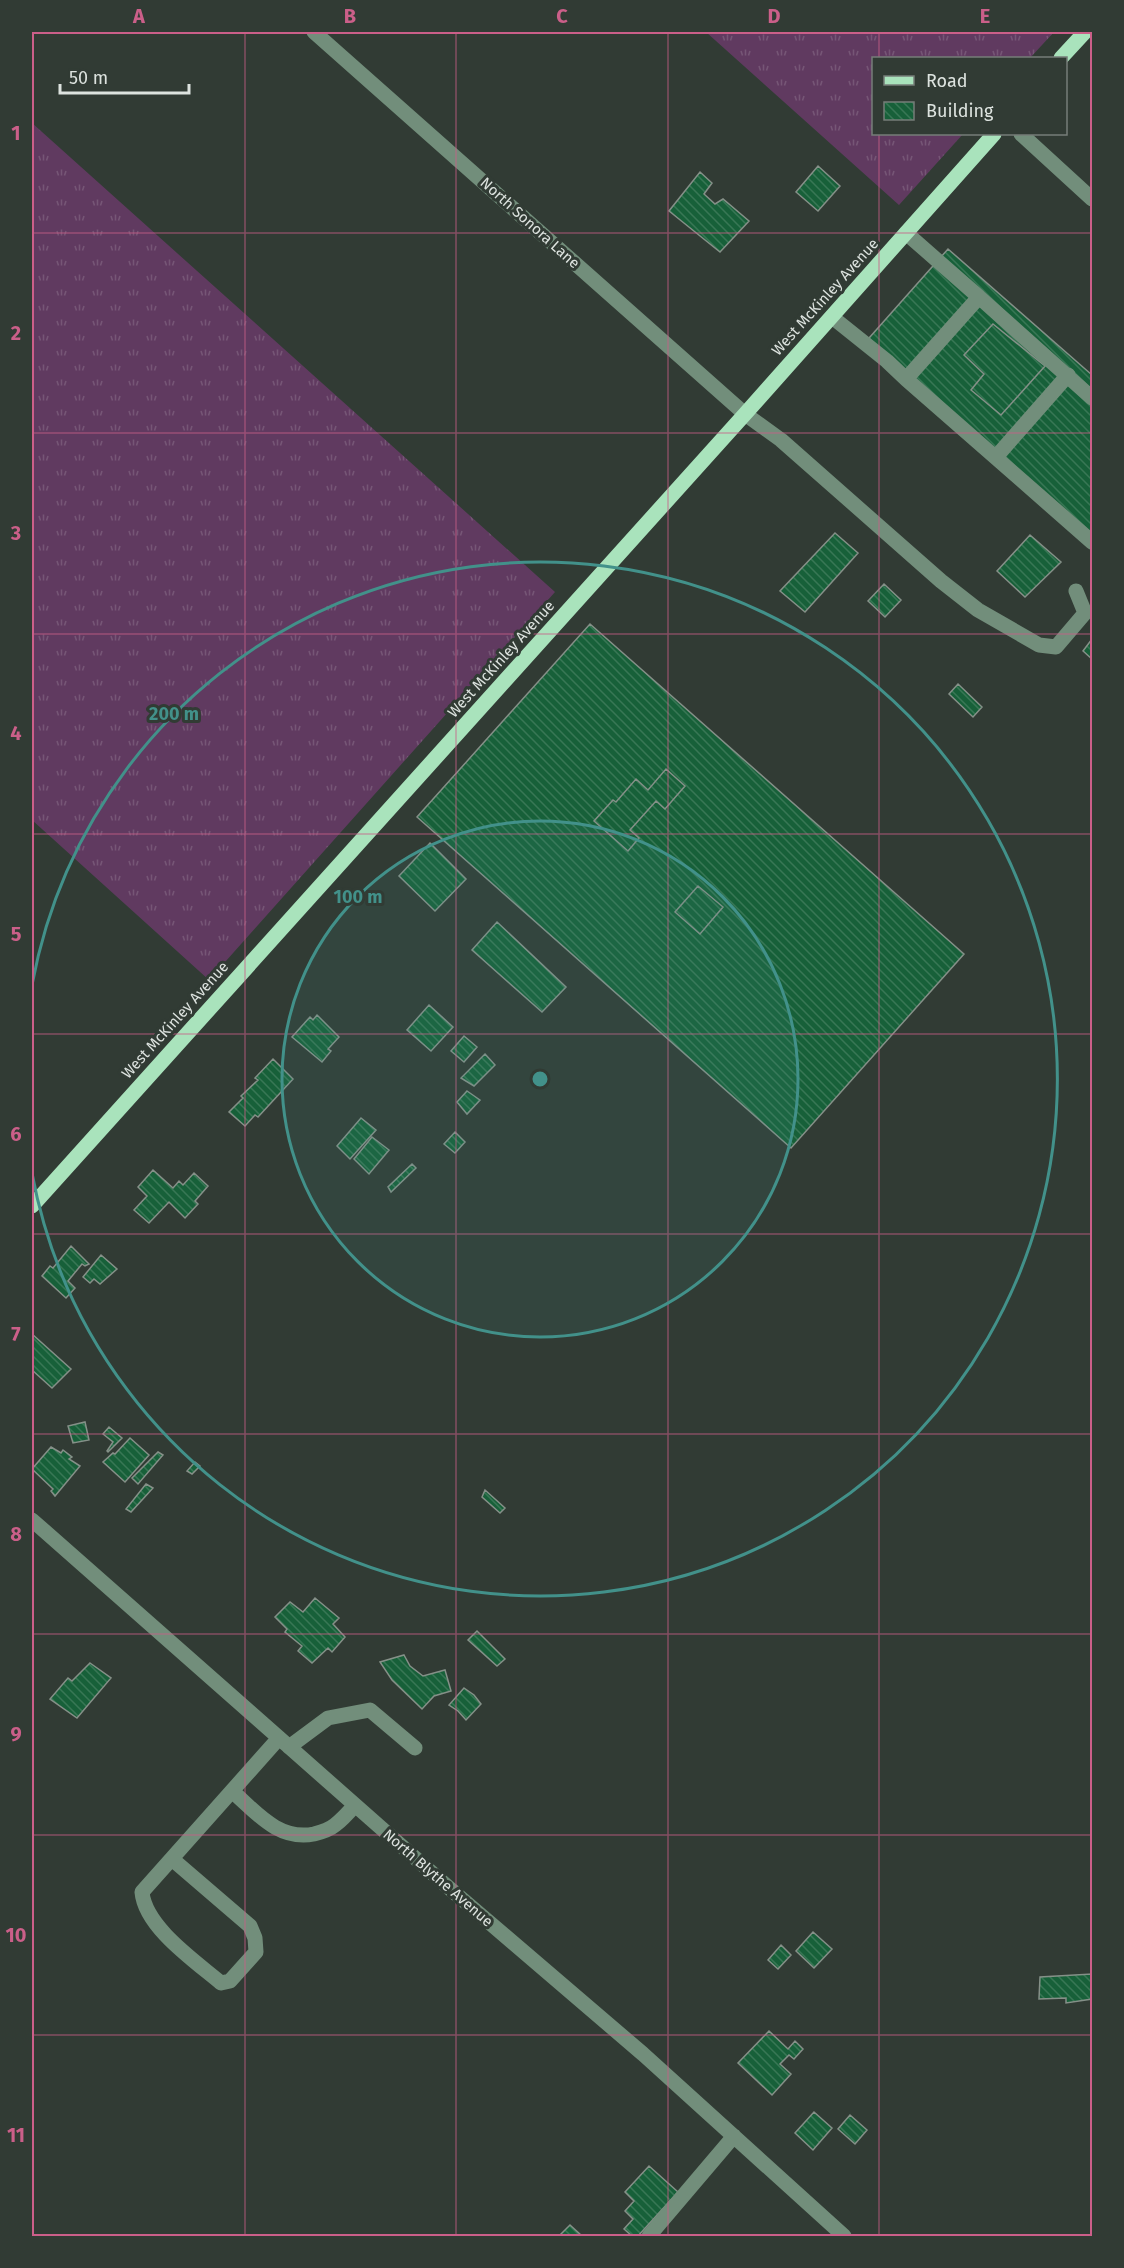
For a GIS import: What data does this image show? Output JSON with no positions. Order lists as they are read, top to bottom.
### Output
{
  "streets": {
    "main road": ["West McKinley Avenue"],
    "street": ["North Sonora Lane", "North Blythe Avenue"]
  },
  "crossings": [
    ["North Sonora Lane", "West McKinley Avenue"]
  ],
  "legend": ["Road", "Building"],
  "scale_bar": "50 m",
  "grid": {
    "columns": [
      "A",
      "B",
      "C",
      "D",
      "E"
    ],
    "rows": [
      "1",
      "2",
      "3",
      "4",
      "5",
      "6",
      "7",
      "8",
      "9",
      "10",
      "11"
    ]
  },
  "rings": ["200 m", "100 m"]
}
